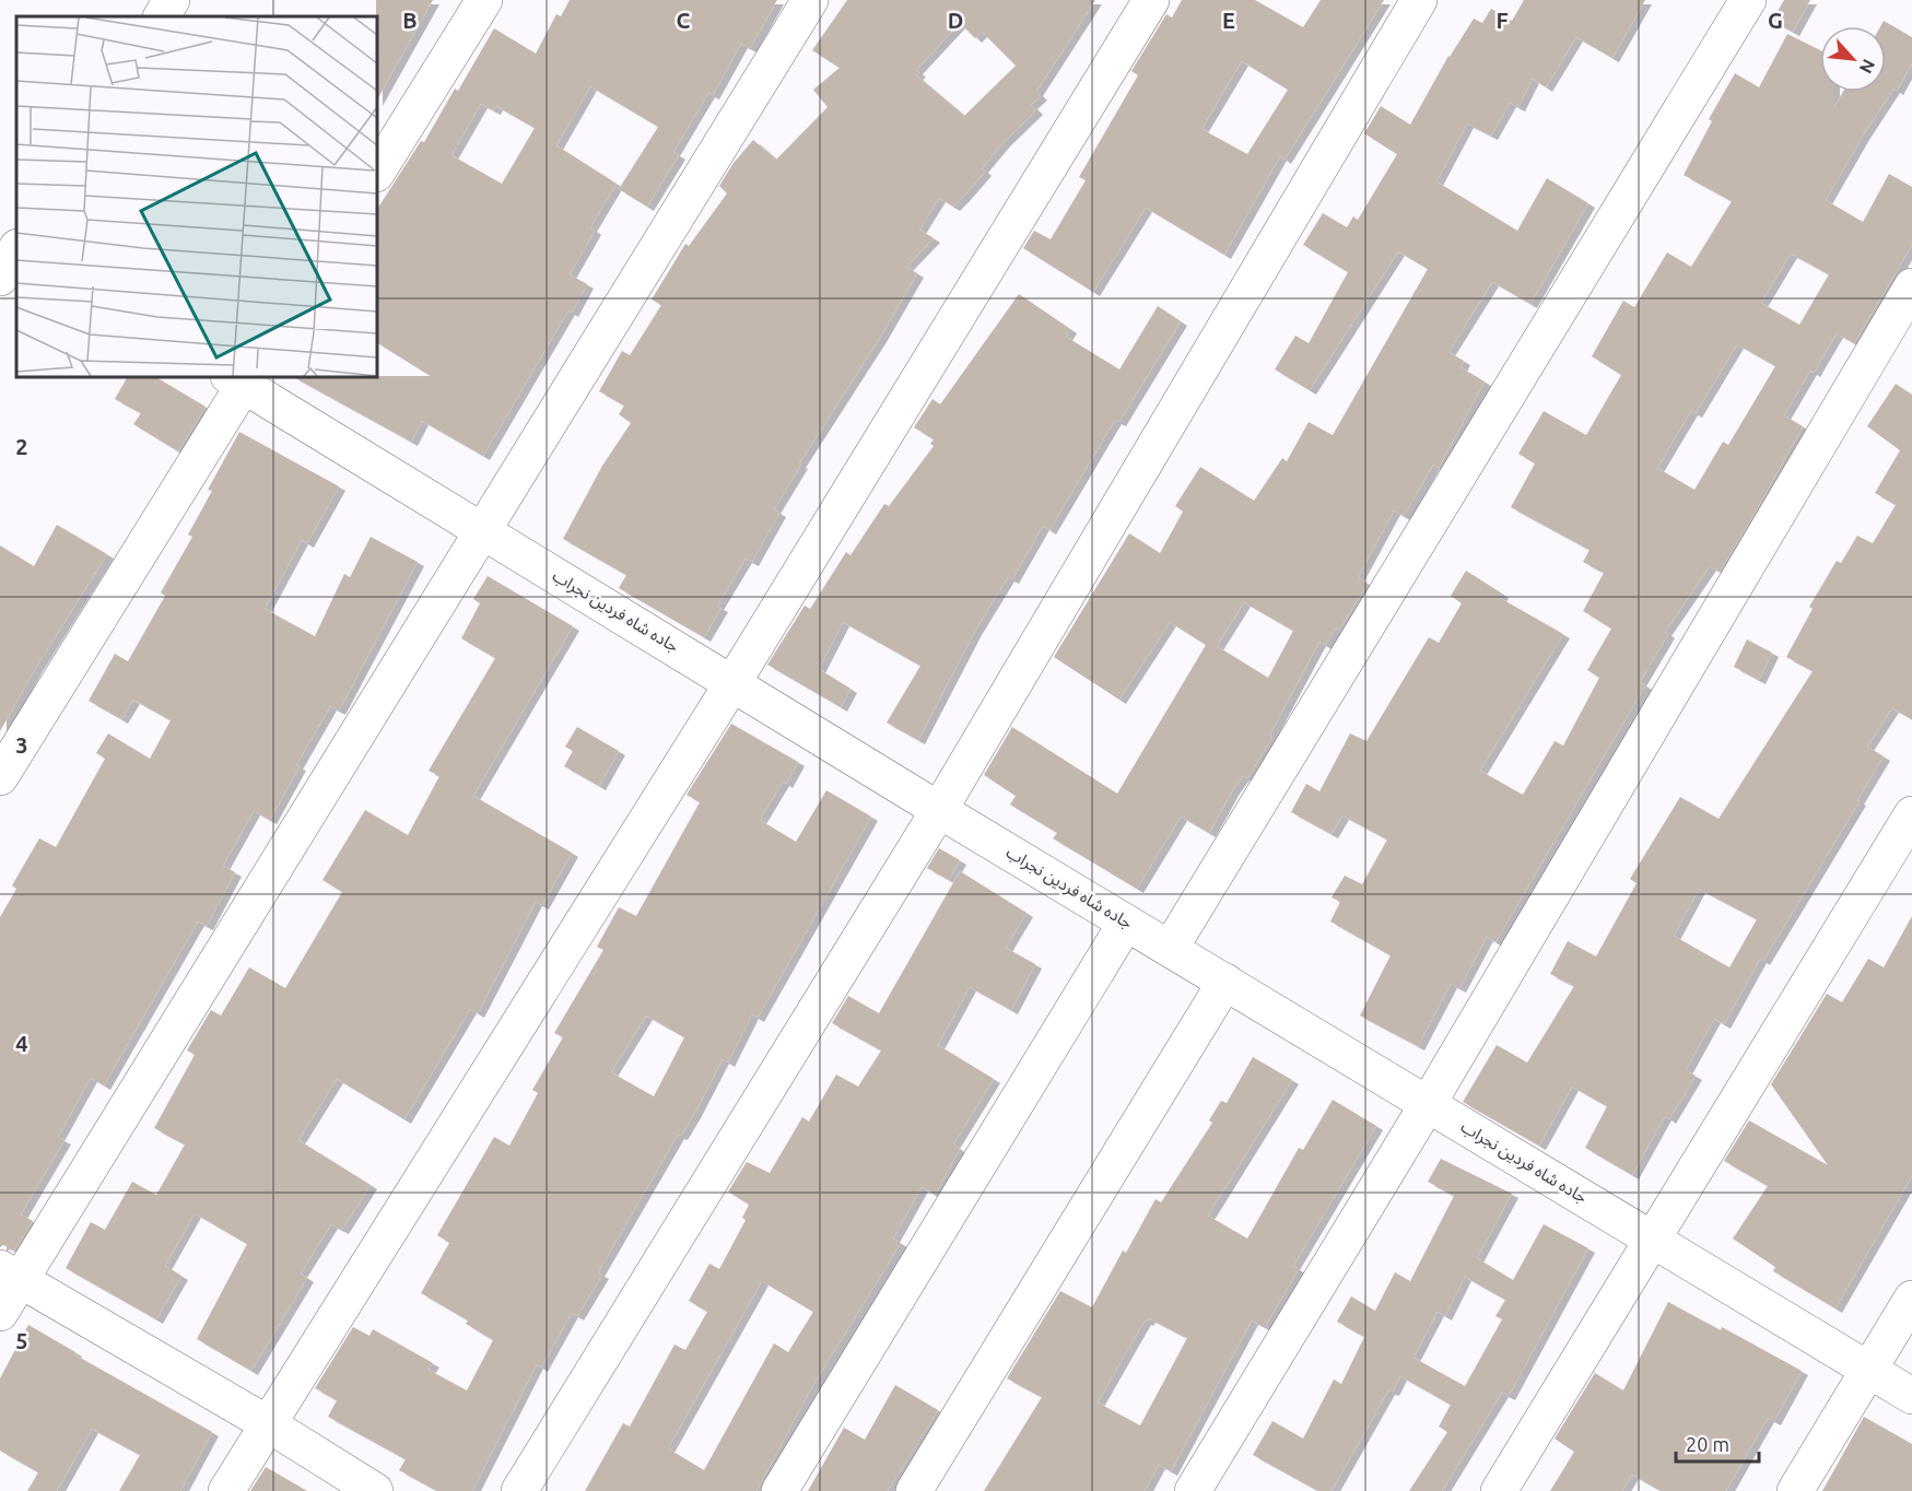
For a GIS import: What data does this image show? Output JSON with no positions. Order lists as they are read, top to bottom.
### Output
{
  "streets": {
    "street": ["جاده شاه فردین نجراب"]
  },
  "scale_bar": "20 m",
  "north": "bottom right",
  "grid": {
    "columns": [
      "B",
      "C",
      "D",
      "E",
      "F",
      "G"
    ],
    "rows": [
      "2",
      "3",
      "4",
      "5"
    ]
  }
}
